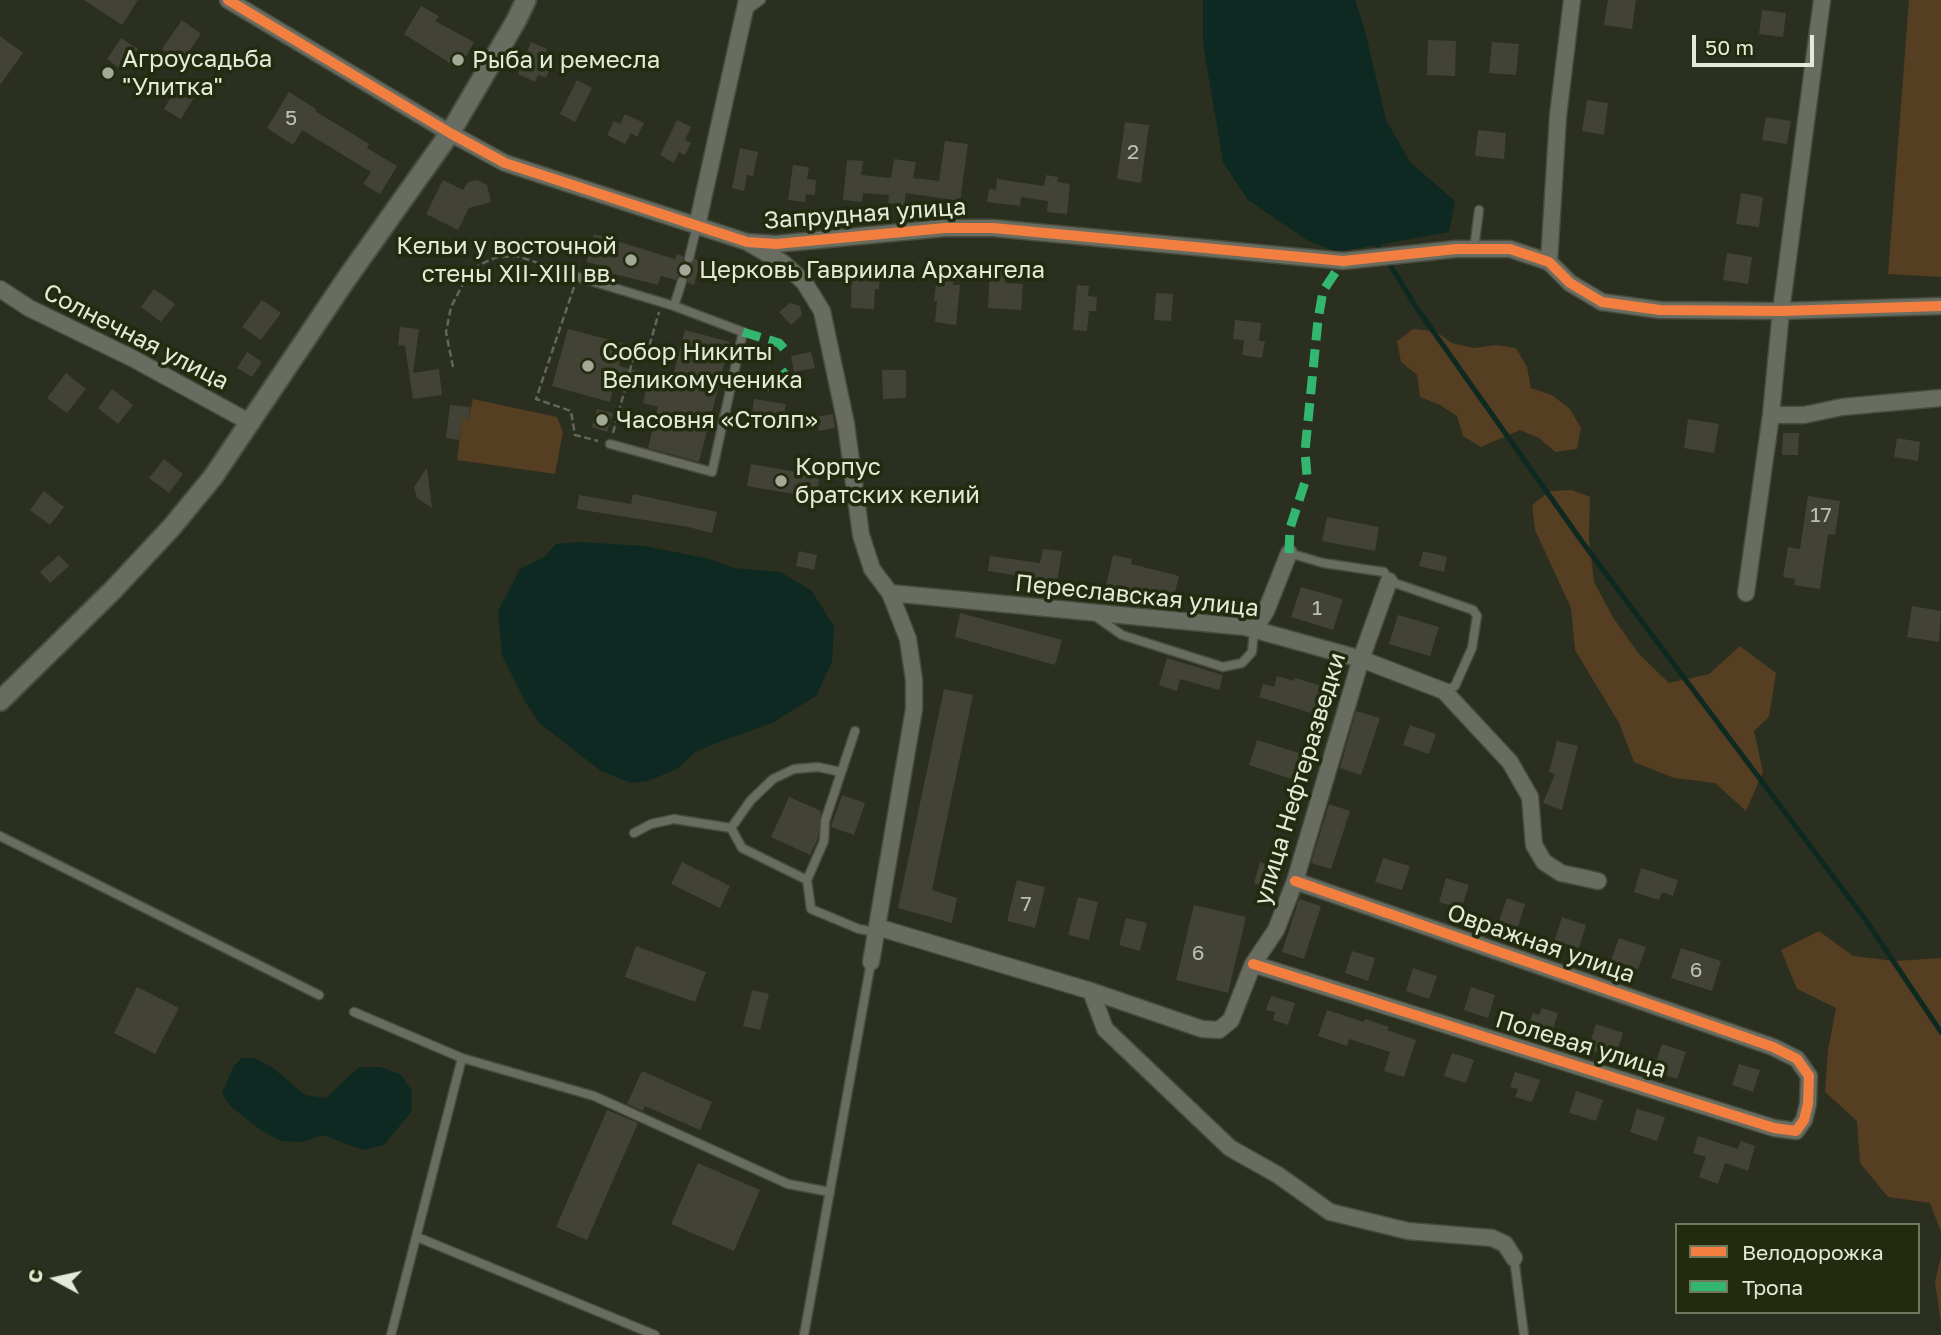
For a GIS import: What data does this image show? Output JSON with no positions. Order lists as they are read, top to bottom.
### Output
{
  "streets": {
    "street": [
      "Запрудная улица",
      "Солнечная улица",
      "Переславская улица",
      "улица Нефтеразведки",
      "Овражная улица",
      "Полевая улица"
    ]
  },
  "crossings": [
    ["Переславская улица", "улица Нефтеразведки"],
    ["улица Нефтеразведки", "Овражная улица"],
    ["улица Нефтеразведки", "Полевая улица"],
    ["Овражная улица", "Полевая улица"]
  ],
  "places": [
    "Рыба и ремесла",
    "Агроусадьба \"Улитка\"",
    "Кельи у восточной стены XII-XIII вв.",
    "Церковь Гавриила Архангела",
    "Собор Никиты Великомученика",
    "Часовня «Столп»",
    "Корпус братских келий"
  ],
  "house_numbers": [
    "5",
    "2",
    "17",
    "1",
    "7",
    "6",
    "6"
  ],
  "legend": ["Велодорожка", "Тропа"],
  "scale_bar": "50 m",
  "north": "left"
}
